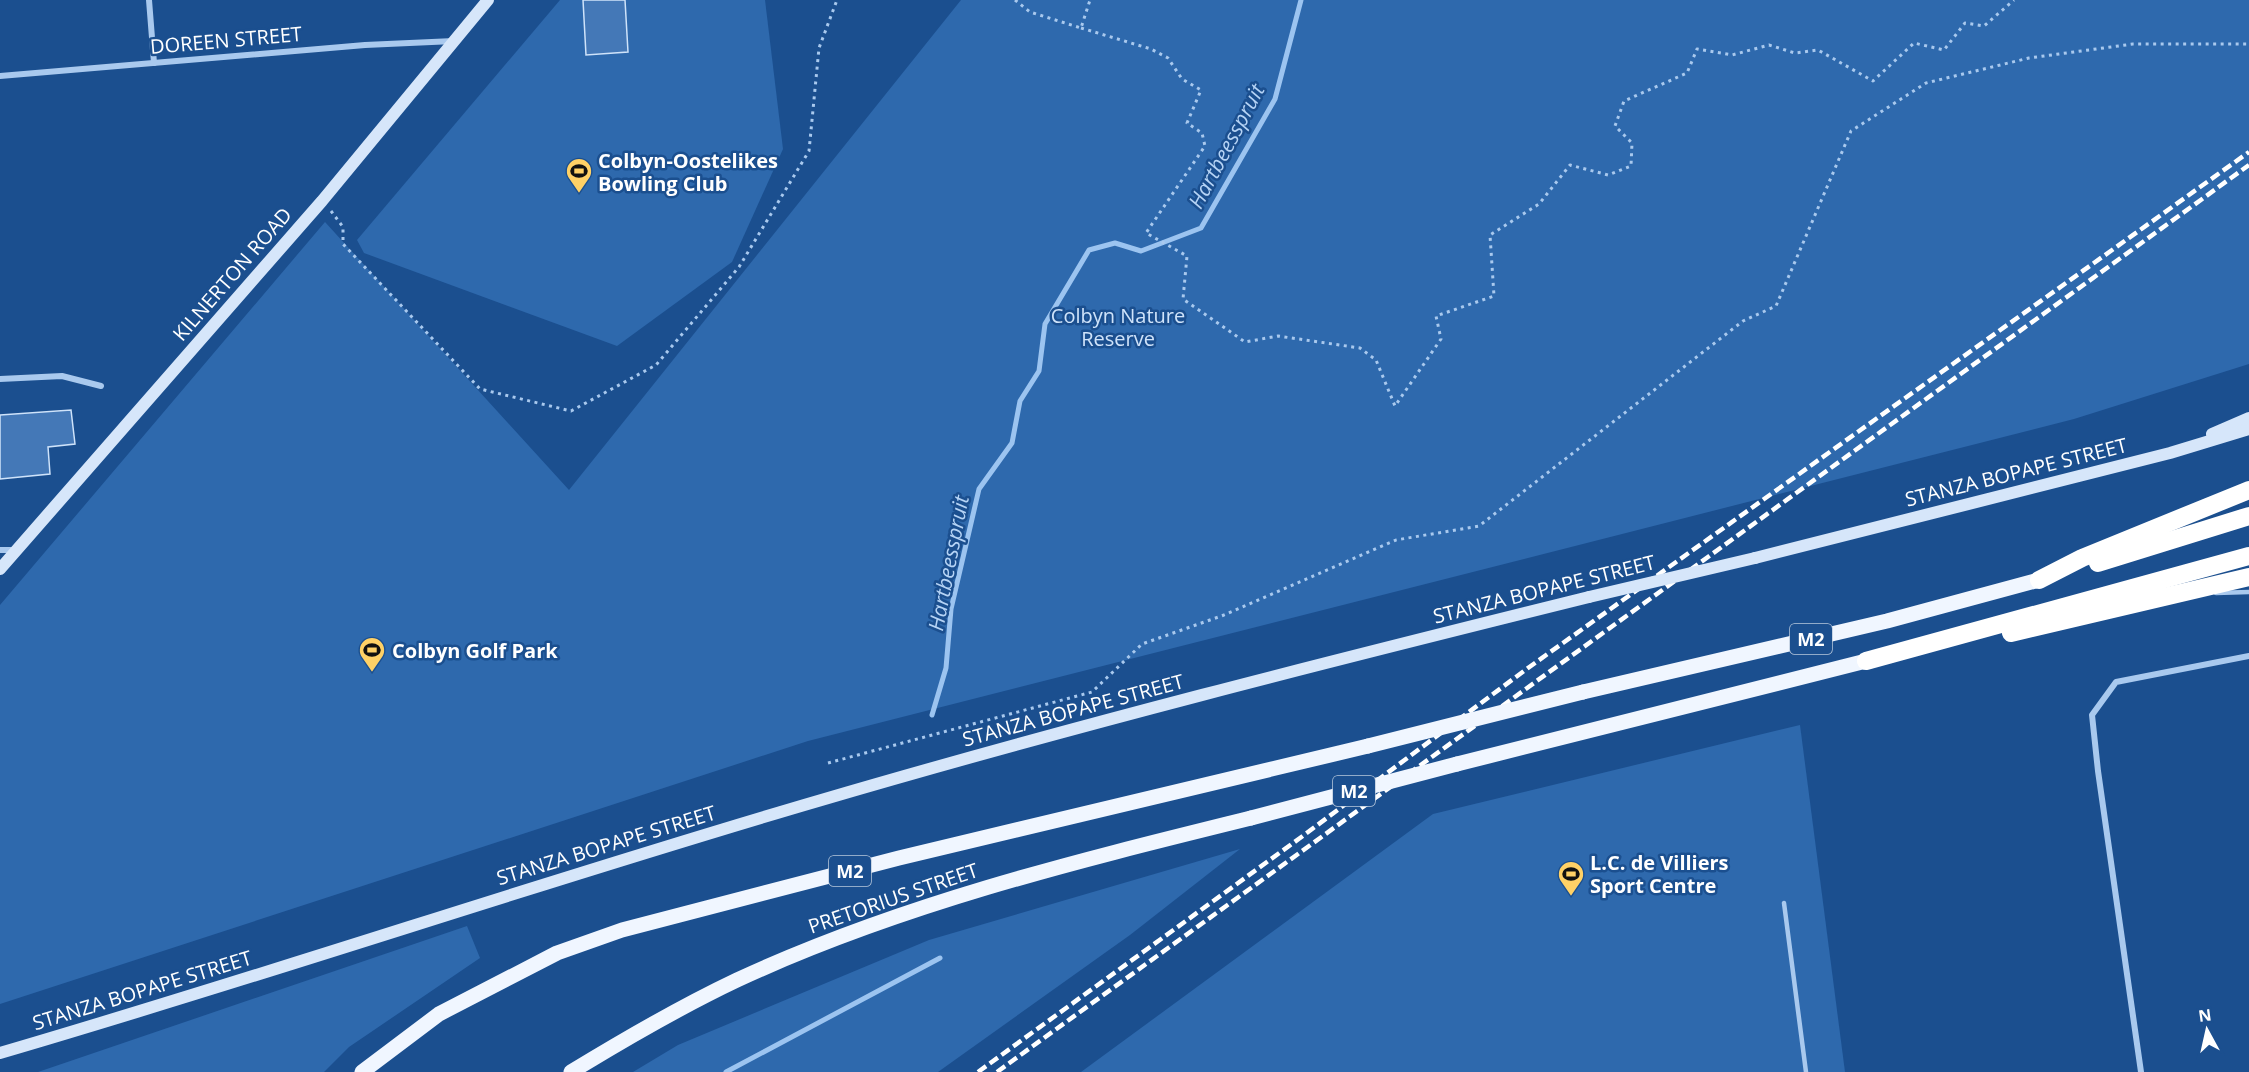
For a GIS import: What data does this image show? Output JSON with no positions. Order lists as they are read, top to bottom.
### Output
{
  "streets": {
    "highway": ["M2"],
    "main road": ["KILNERTON ROAD", "STANZA BOPAPE STREET", "PRETORIUS STREET"],
    "street": ["DOREEN STREET"]
  },
  "crossings": [
    ["DOREEN STREET", "KILNERTON ROAD"],
    ["M2", "PRETORIUS STREET"]
  ],
  "water": ["Hartbeesspruit"],
  "parks": ["Colbyn Nature Reserve"],
  "places": {
    "sports": ["Colbyn-Oostelikes Bowling Club", "Colbyn Golf Park", "L.C. de Villiers Sport Centre"]
  },
  "north": "top"
}
